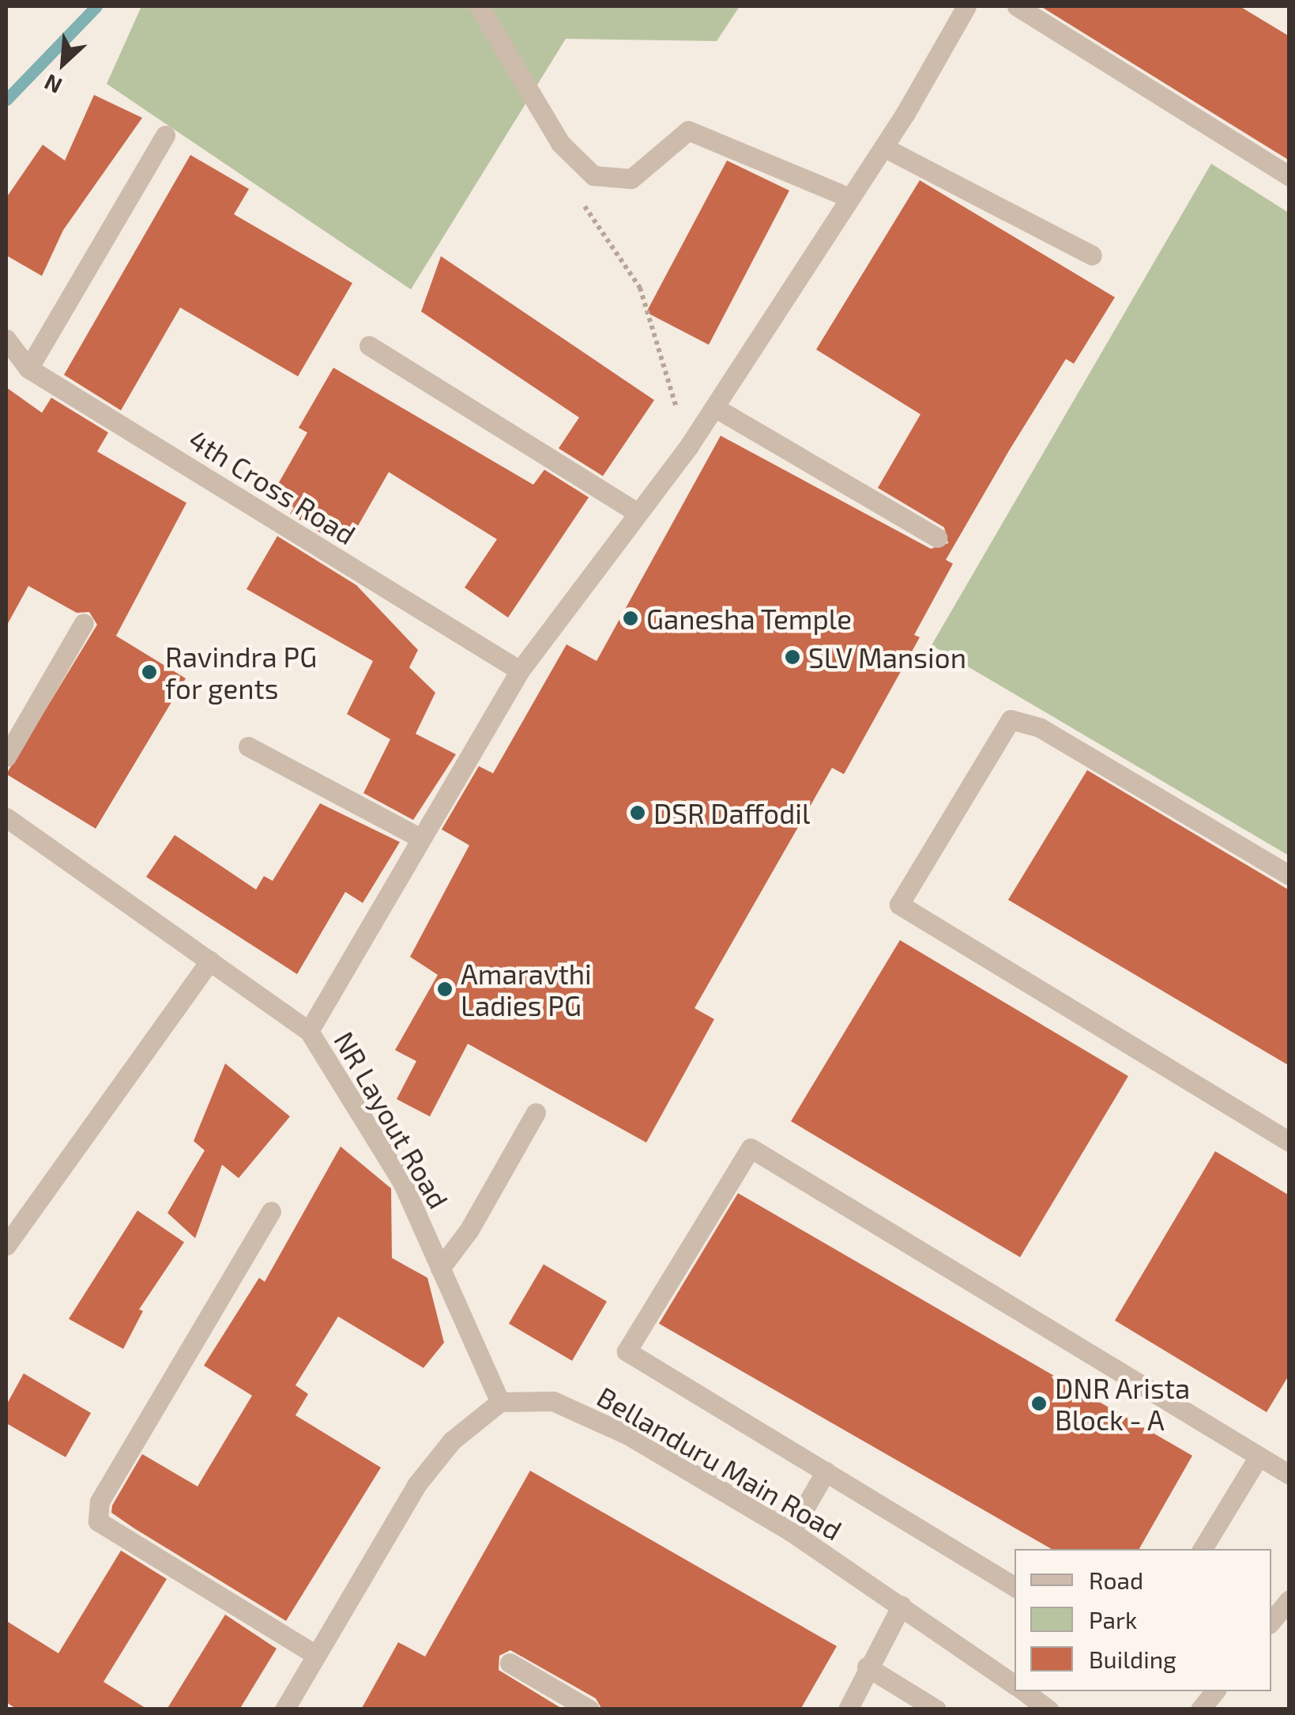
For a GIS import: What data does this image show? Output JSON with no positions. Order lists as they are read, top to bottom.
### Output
{
  "streets": {
    "street": ["4th Cross Road", "NR Layout Road", "Bellanduru Main Road"]
  },
  "crossings": [
    ["NR Layout Road", "Bellanduru Main Road"]
  ],
  "places": [
    "Ganesha Temple",
    "SLV Mansion",
    "Ravindra PG for gents",
    "DSR Daffodil",
    "Amaravthi Ladies PG",
    "DNR Arista Block - A"
  ],
  "legend": ["Road", "Park", "Building"],
  "north": "bottom left"
}
